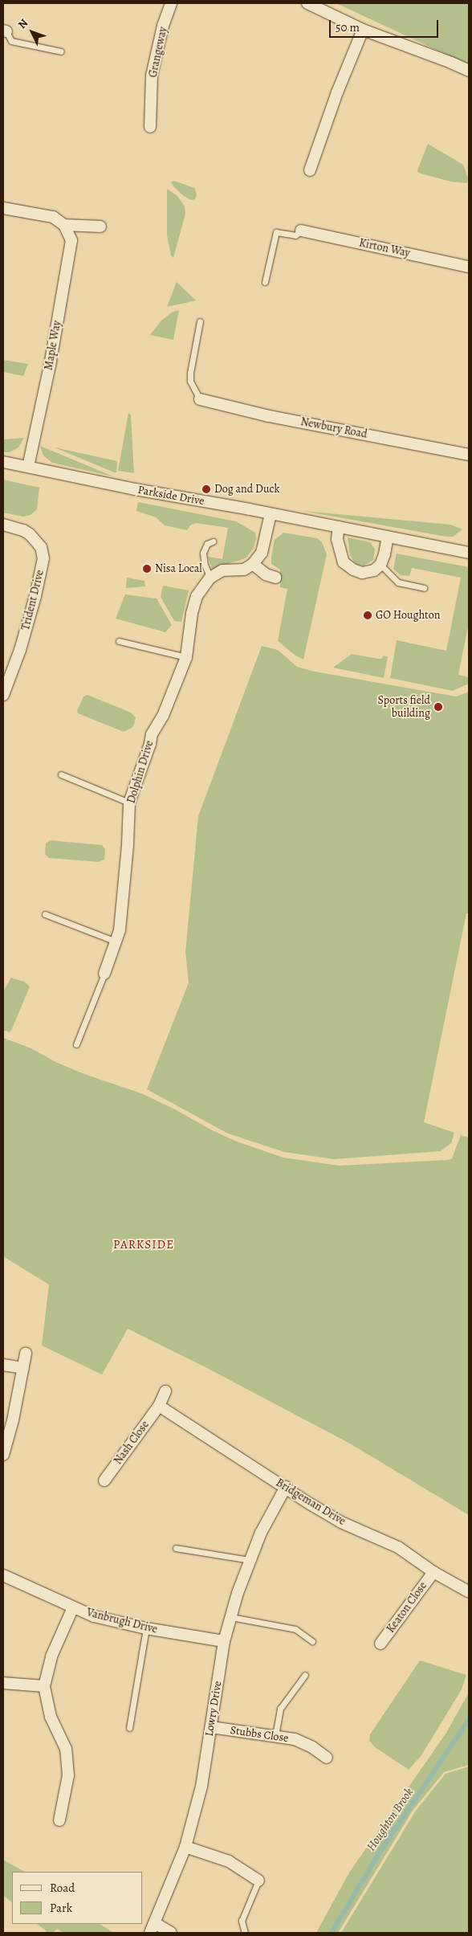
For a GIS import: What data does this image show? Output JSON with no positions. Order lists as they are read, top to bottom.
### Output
{
  "streets": {
    "street": [
      "Grangeway",
      "Kirton Way",
      "Maple Way",
      "Newbury Road",
      "Parkside Drive",
      "Trident Drive",
      "Dolphin Drive",
      "Nash Close",
      "Bridgeman Drive",
      "Keaton Close",
      "Vanbrugh Drive",
      "Lowry Drive",
      "Stubbs Close"
    ]
  },
  "crossings": [
    ["Maple Way", "Parkside Drive"],
    ["Nash Close", "Bridgeman Drive"],
    ["Bridgeman Drive", "Keaton Close"],
    ["Bridgeman Drive", "Lowry Drive"],
    ["Vanbrugh Drive", "Lowry Drive"],
    ["Lowry Drive", "Stubbs Close"]
  ],
  "districts": ["PARKSIDE"],
  "water": ["Houghton Brook"],
  "places": [
    "Dog and Duck",
    "Nisa Local",
    "GO Houghton",
    "Sports field building"
  ],
  "legend": ["Road", "Park"],
  "scale_bar": "50 m",
  "north": "top left"
}
